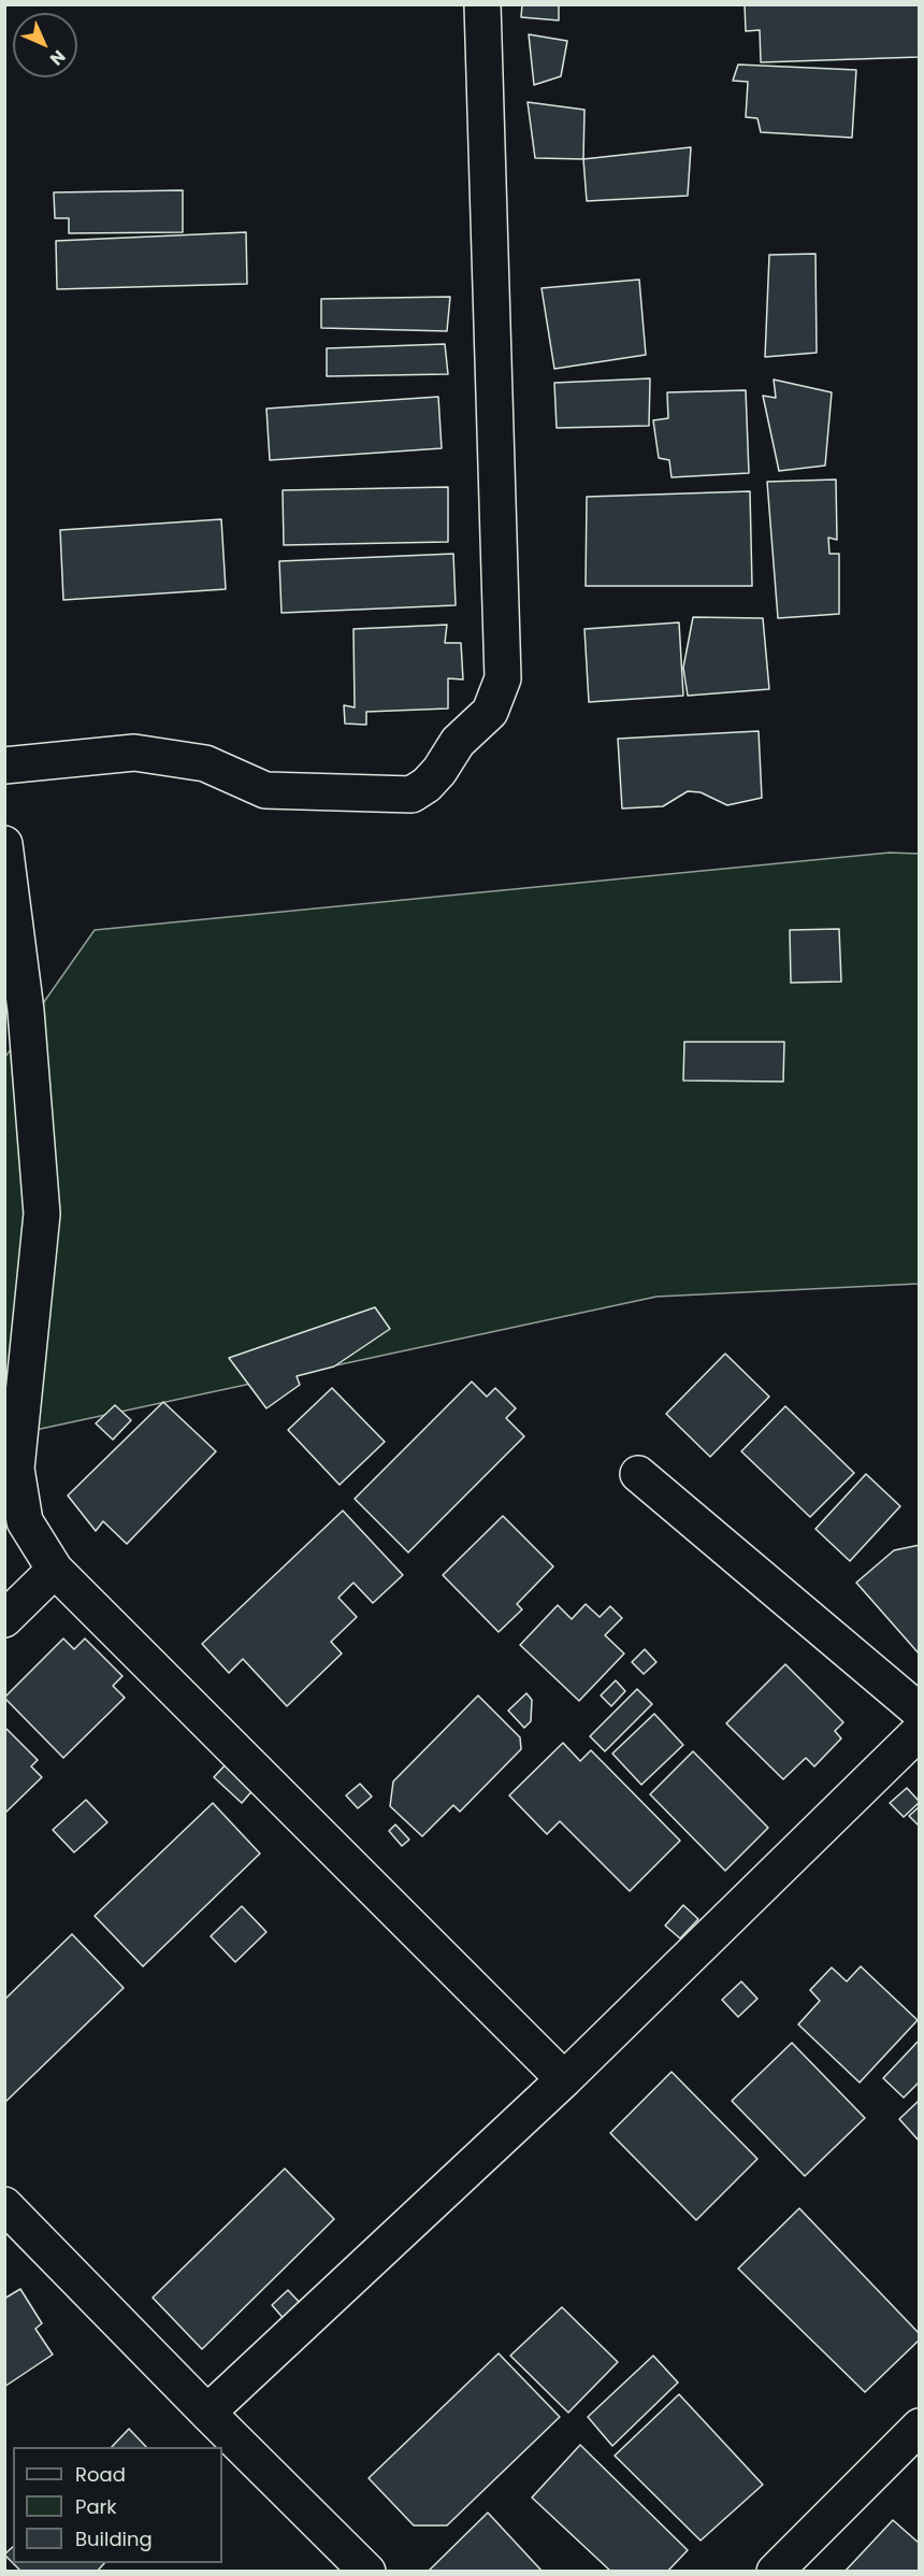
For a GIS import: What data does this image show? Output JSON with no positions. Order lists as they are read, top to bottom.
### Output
{
  "legend": ["Road", "Park", "Building"],
  "north": "bottom right"
}
